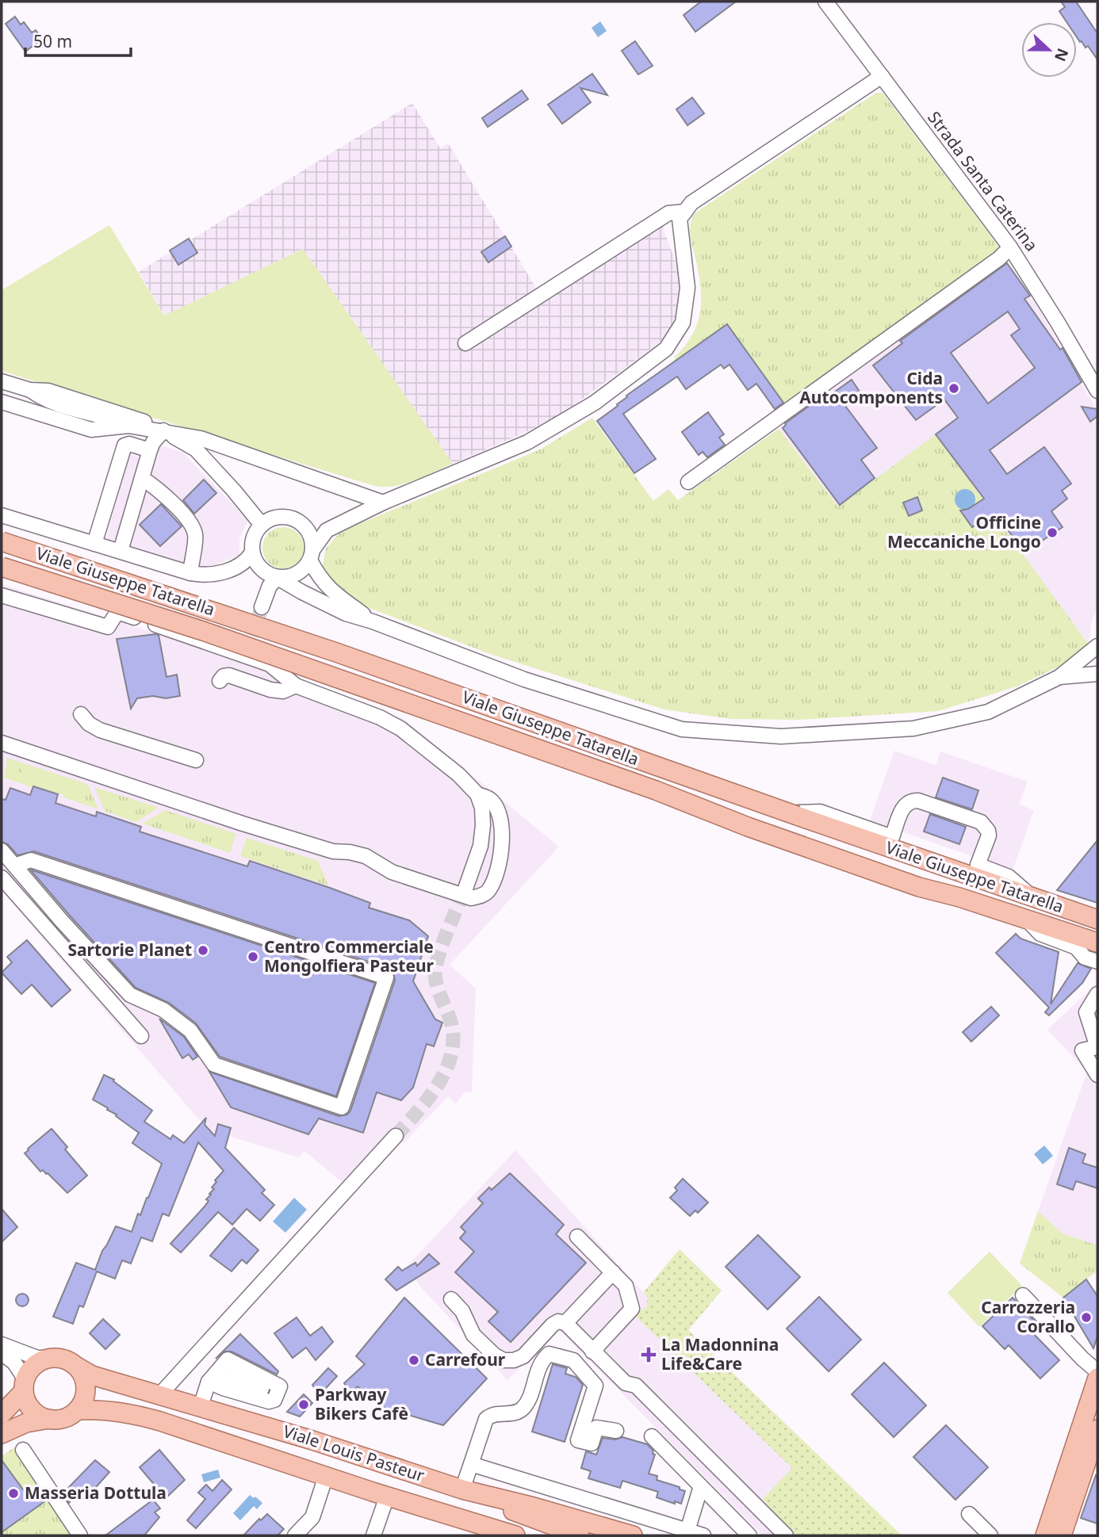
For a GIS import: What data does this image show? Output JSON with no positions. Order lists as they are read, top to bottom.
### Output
{
  "streets": {
    "main road": ["Viale Giuseppe Tatarella", "Viale Louis Pasteur"],
    "street": ["Strada Santa Caterina"]
  },
  "places": {
    "other": [
      "Cida Autocomponents",
      "Officine Meccaniche Longo",
      "Sartorie Planet",
      "Centro Commerciale Mongolfiera Pasteur",
      "Carrozzeria Corallo",
      "Carrefour",
      "Parkway Bikers Cafè",
      "Masseria Dottula"
    ],
    "health": ["La Madonnina Life&Care"]
  },
  "scale_bar": "50 m",
  "north": "right"
}
